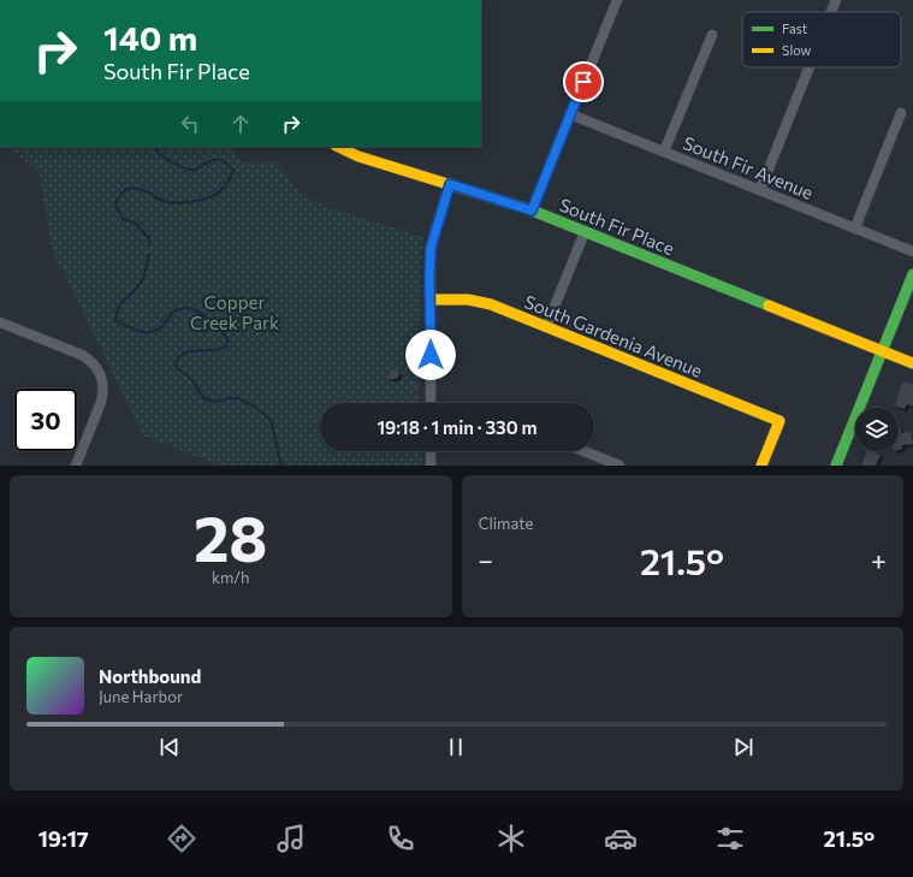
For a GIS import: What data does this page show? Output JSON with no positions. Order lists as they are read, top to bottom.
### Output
{
  "streets": {
    "street": ["South Fir Avenue", "South Fir Place", "South Gardenia Avenue"]
  },
  "parks": ["Copper Creek Park"],
  "legend": ["Fast", "Slow"],
  "page": {
    "turn": ["140 m", "South Fir Place"],
    "limit": "30",
    "trip": "19:18 · 1 min · 330 m",
    "tile": [
      ["28", "km/h"],
      "Climate"
    ],
    "heat": ["−", "21.5°", "+"],
    "song": ["Northbound", "June Harbor"],
    "tabs": ["19:17", "21.5°"]
  }
}
